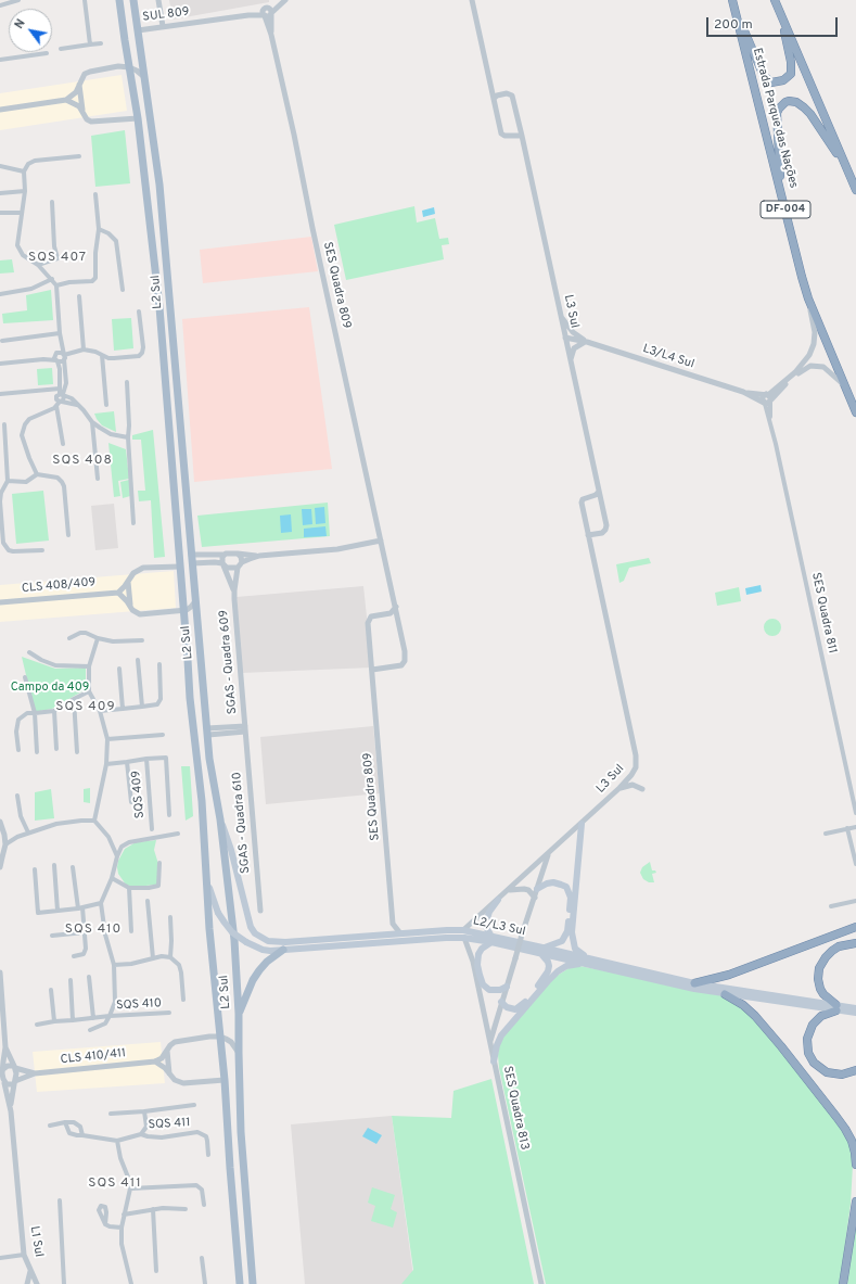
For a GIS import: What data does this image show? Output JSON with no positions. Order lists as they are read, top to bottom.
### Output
{
  "streets": {
    "highway": ["Estrada Parque das Nações", "DF-004"],
    "main road": ["L2 Sul", "L2/L3 Sul"],
    "street": [
      "SUL 809",
      "SES Quadra 809",
      "L3 Sul",
      "L3/L4 Sul",
      "CLS 408/409",
      "SES Quadra 811",
      "SGAS - Quadra 609",
      "SQS 409",
      "SGAS - Quadra 610",
      "SQS 410",
      "CLS 410/411",
      "SES Quadra 813",
      "SQS 411",
      "L1 Sul"
    ]
  },
  "crossings": [
    ["SUL 809", "SES Quadra 809"],
    ["SUL 809", "L2 Sul"],
    ["L2 Sul", "L2/L3 Sul"],
    ["L3 Sul", "L3/L4 Sul"],
    ["L3 Sul", "L2/L3 Sul"],
    ["L3 Sul", "SES Quadra 813"],
    ["L3/L4 Sul", "SES Quadra 811"],
    ["SGAS - Quadra 609", "SGAS - Quadra 610"],
    ["L2/L3 Sul", "SES Quadra 813"],
    ["CLS 410/411", "L1 Sul"]
  ],
  "districts": [
    "SQS 407",
    "SQS 408",
    "SQS 409",
    "SQS 410",
    "SQS 411"
  ],
  "parks": ["Campo da 409"],
  "scale_bar": "200 m",
  "north": "top left"
}
